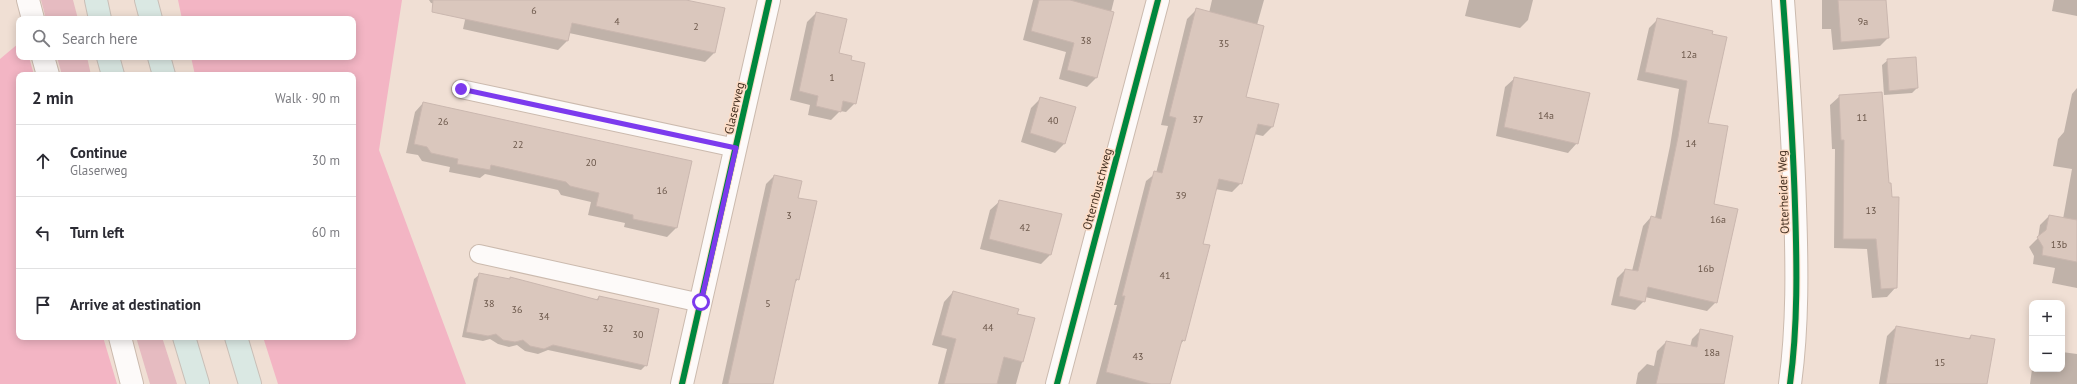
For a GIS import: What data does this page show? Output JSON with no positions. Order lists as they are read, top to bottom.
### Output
{
  "streets": {
    "street": ["Glaserweg", "Otternbuschweg", "Otterheider Weg"]
  },
  "house_numbers": [
    "6",
    "4",
    "9a",
    "2",
    "38",
    "35",
    "12a",
    "1",
    "14a",
    "11",
    "37",
    "40",
    "26",
    "14",
    "22",
    "20",
    "16",
    "39",
    "13",
    "3",
    "16a",
    "42",
    "13b",
    "16b",
    "41",
    "38",
    "5",
    "36",
    "34",
    "44",
    "32",
    "30",
    "18a",
    "43",
    "15"
  ],
  "page": {
    "search": "Search here",
    "heading": ["2 min", "Walk · 90 m"],
    "list": [
      ["Continue", "Glaserweg", "30 m"],
      ["Turn left", "60 m"],
      "Arrive at destination"
    ],
    "map_buttons": ["+", "−"]
  }
}
